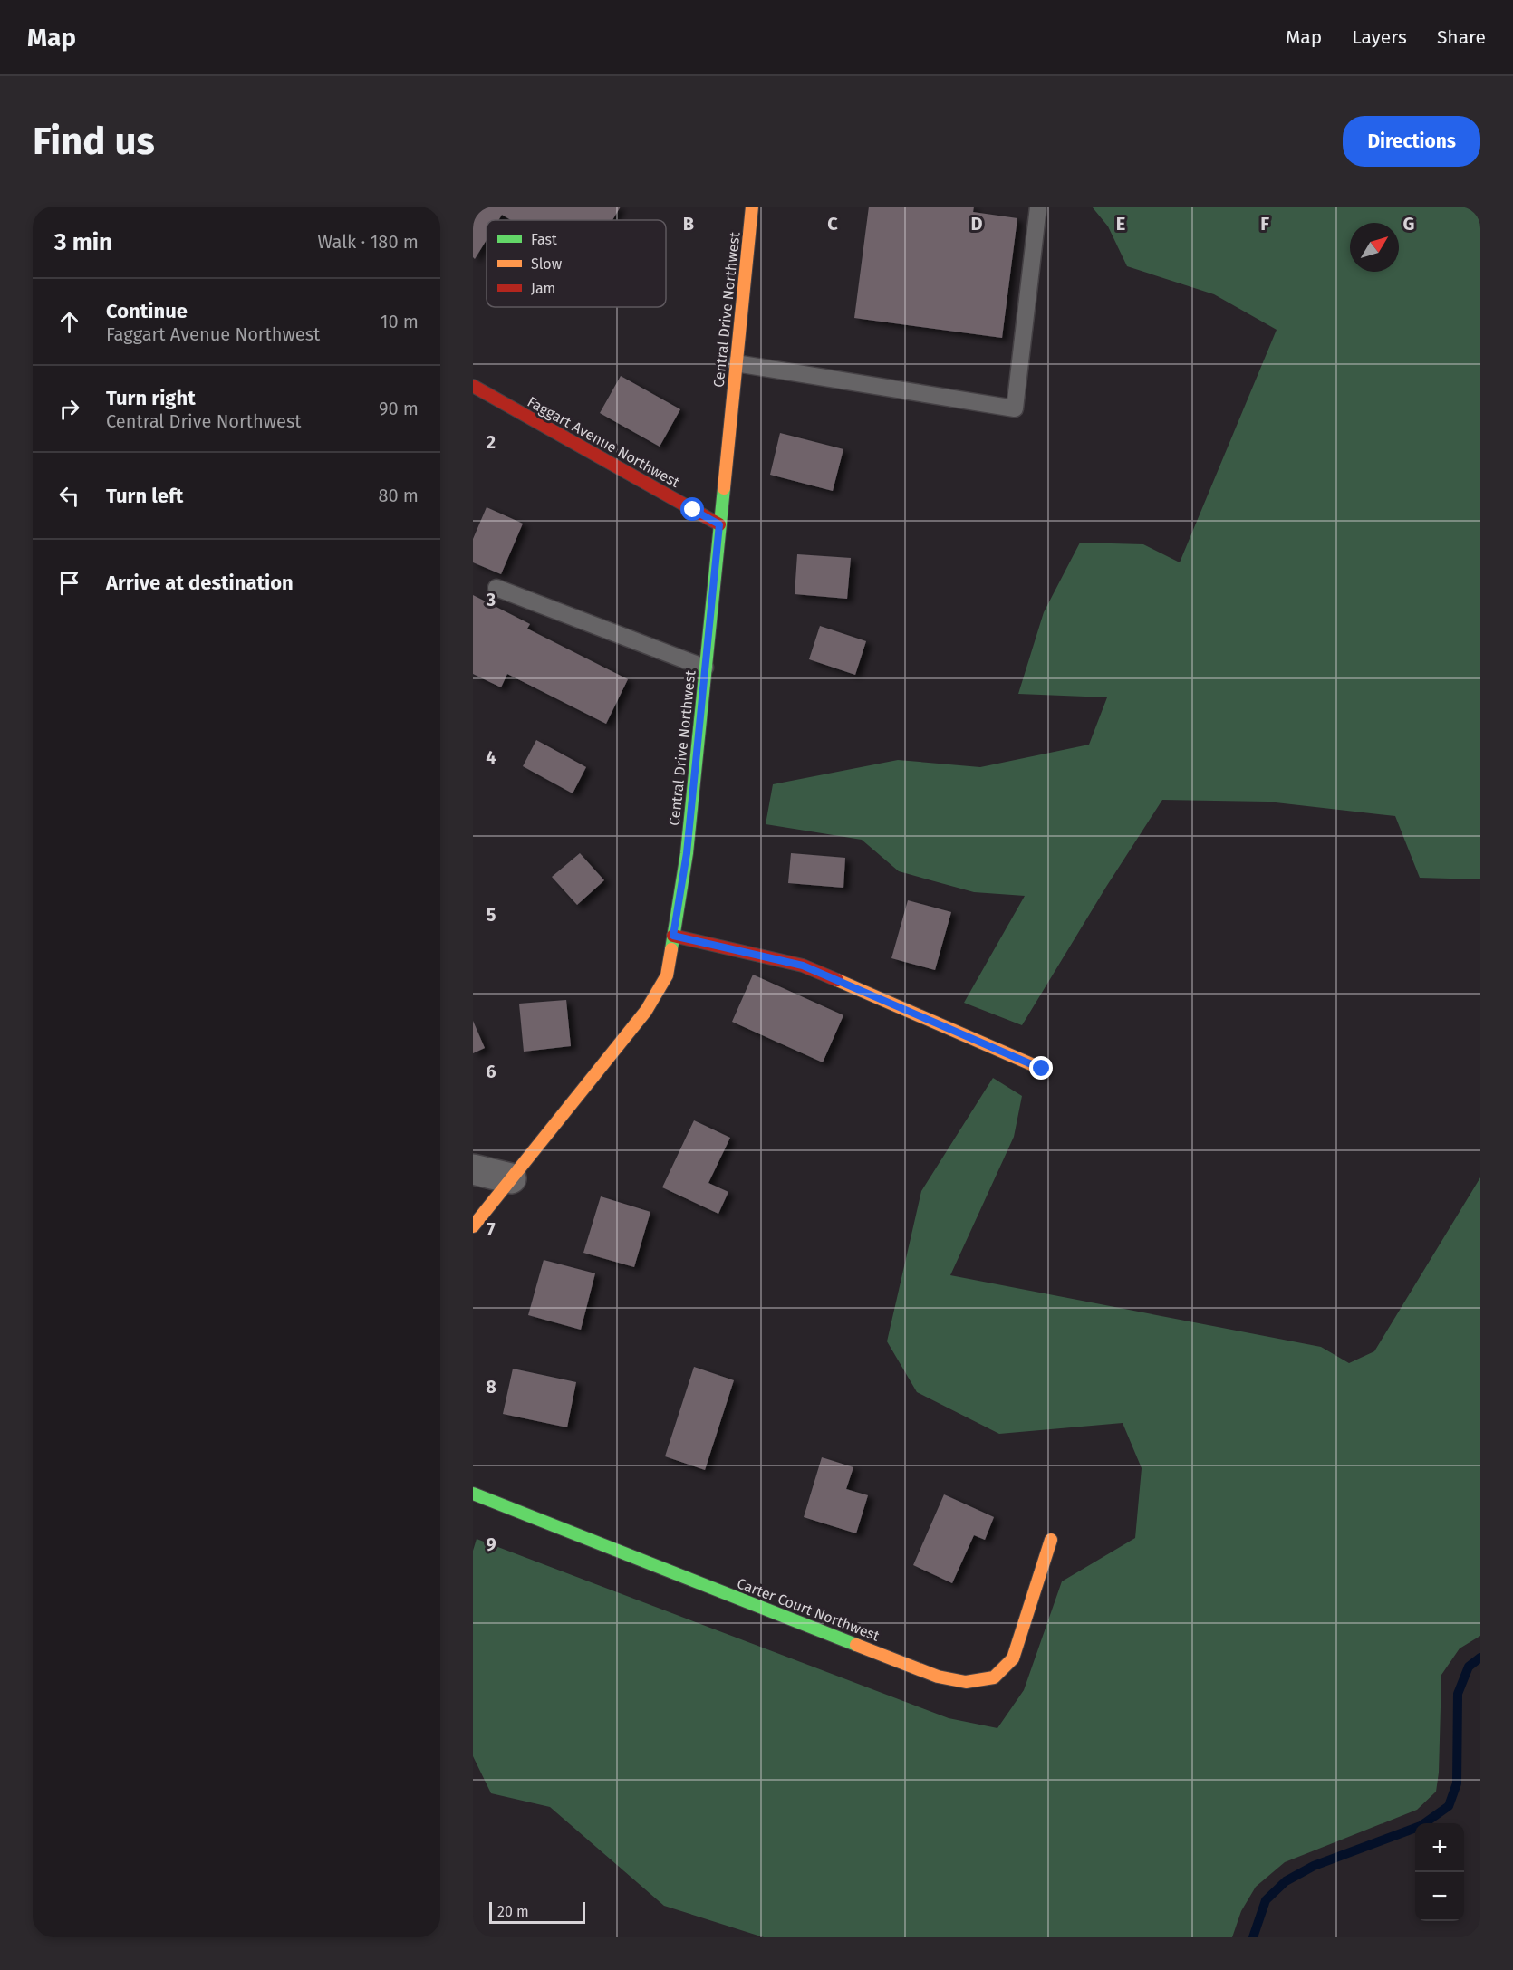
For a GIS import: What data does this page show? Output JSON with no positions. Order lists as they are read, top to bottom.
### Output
{
  "streets": {
    "street": ["Central Drive Northwest", "Faggart Avenue Northwest", "Carter Court Northwest"]
  },
  "crossings": [
    ["Central Drive Northwest", "Faggart Avenue Northwest"]
  ],
  "legend": ["Fast", "Slow", "Jam"],
  "scale_bar": "20 m",
  "north": "top right",
  "page": {
    "header": "Map",
    "nav": ["Map", "Layers", "Share"],
    "buttons": "Directions",
    "title": "Find us",
    "heading": ["3 min", "Walk · 180 m"],
    "list": [
      ["Continue", "Faggart Avenue Northwest", "10 m"],
      ["Turn right", "Central Drive Northwest", "90 m"],
      ["Turn left", "80 m"],
      "Arrive at destination"
    ],
    "map_buttons": ["+", "−"],
    "scale": "20 m"
  },
  "grid": {
    "columns": [
      "B",
      "C",
      "D",
      "E",
      "F",
      "G"
    ],
    "rows": [
      "2",
      "3",
      "4",
      "5",
      "6",
      "7",
      "8",
      "9"
    ]
  }
}
